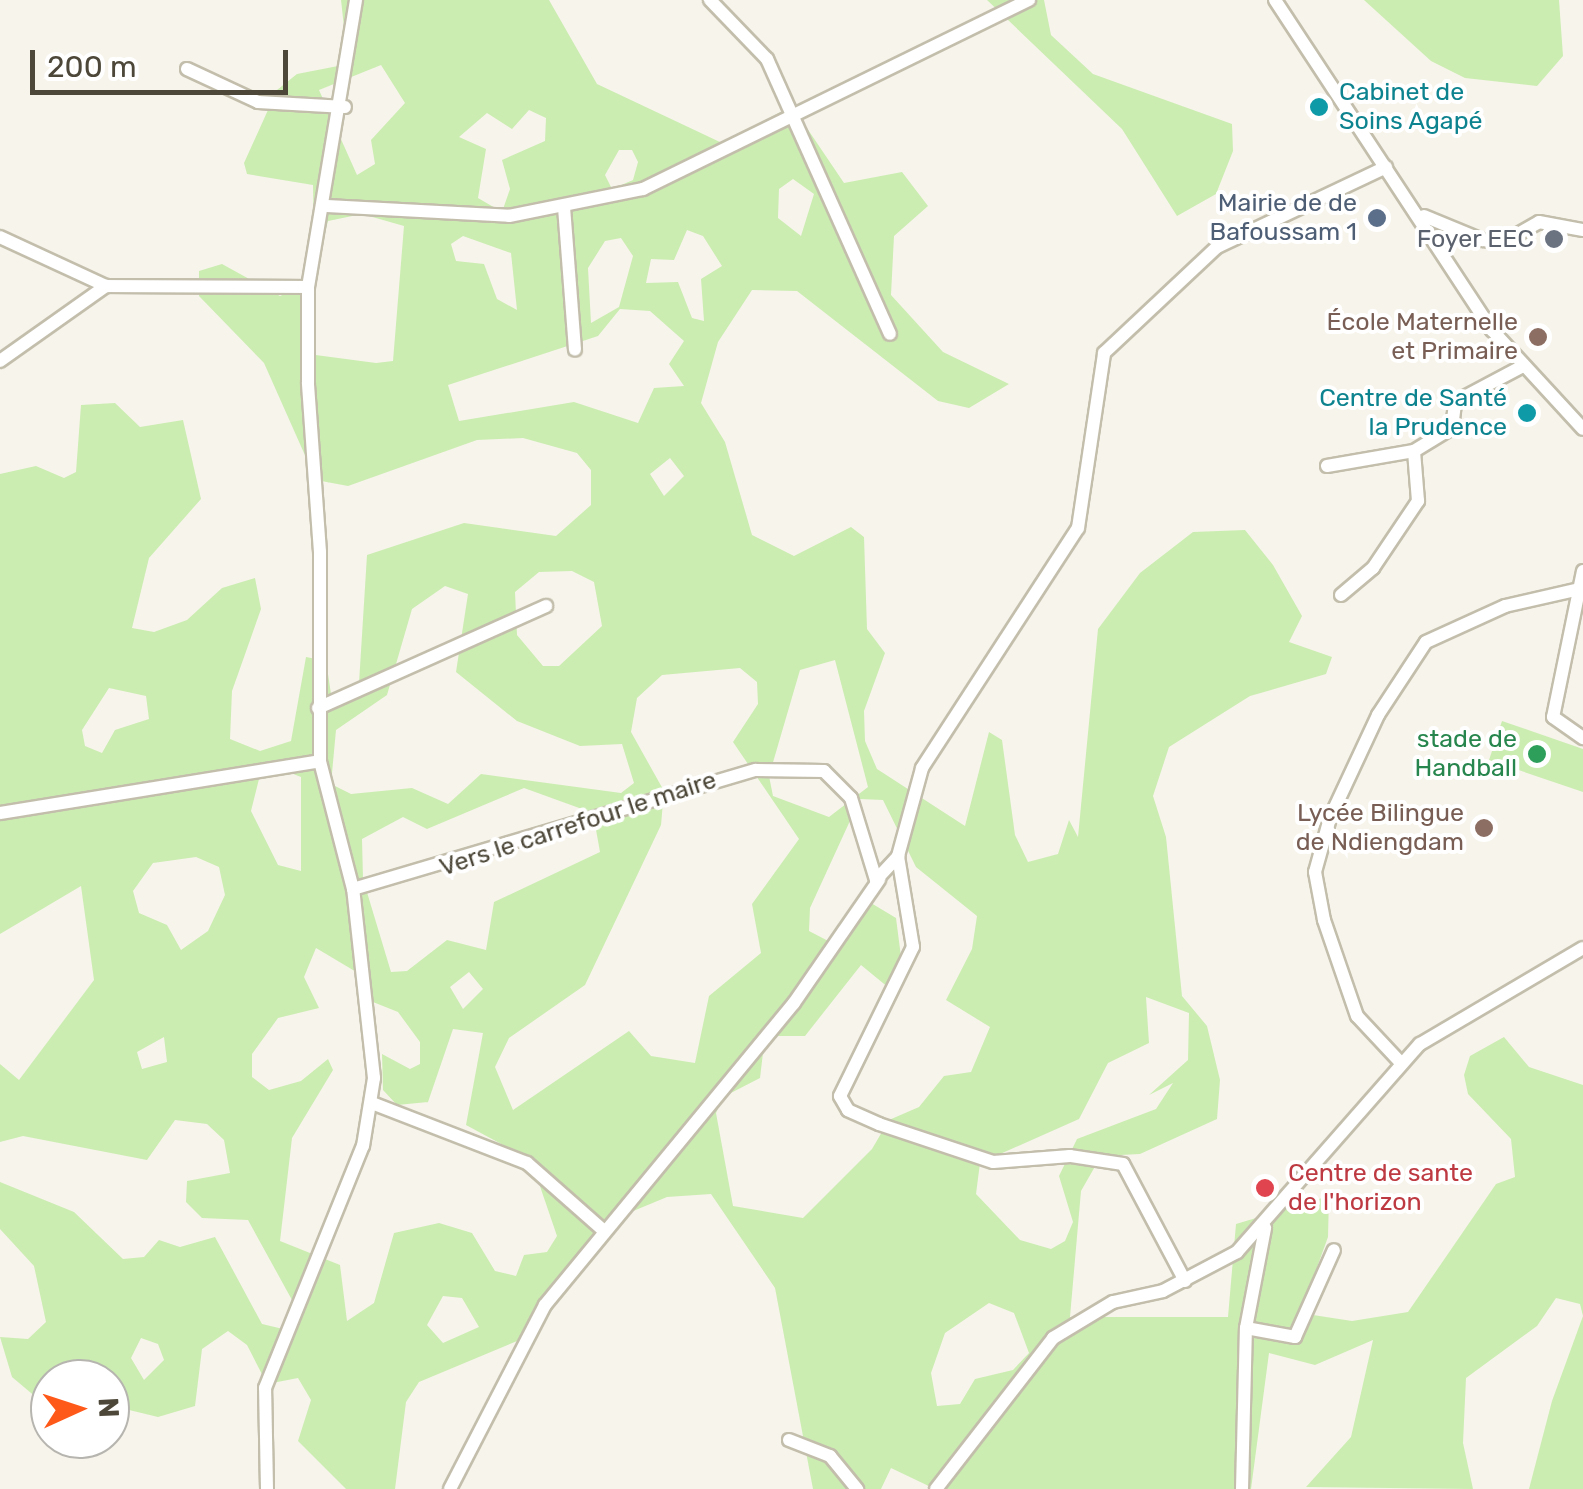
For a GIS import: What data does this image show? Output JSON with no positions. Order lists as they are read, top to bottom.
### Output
{
  "streets": {
    "street": ["Vers le carrefour le maire"]
  },
  "places": [
    "Cabinet de Soins Agapé",
    "Mairie de de Bafoussam 1",
    "Foyer EEC",
    "École Maternelle et Primaire",
    "Centre de Santé la Prudence",
    "stade de Handball",
    "Lycée Bilingue de Ndiengdam",
    "Centre de sante de l'horizon"
  ],
  "scale_bar": "200 m",
  "north": "right"
}
